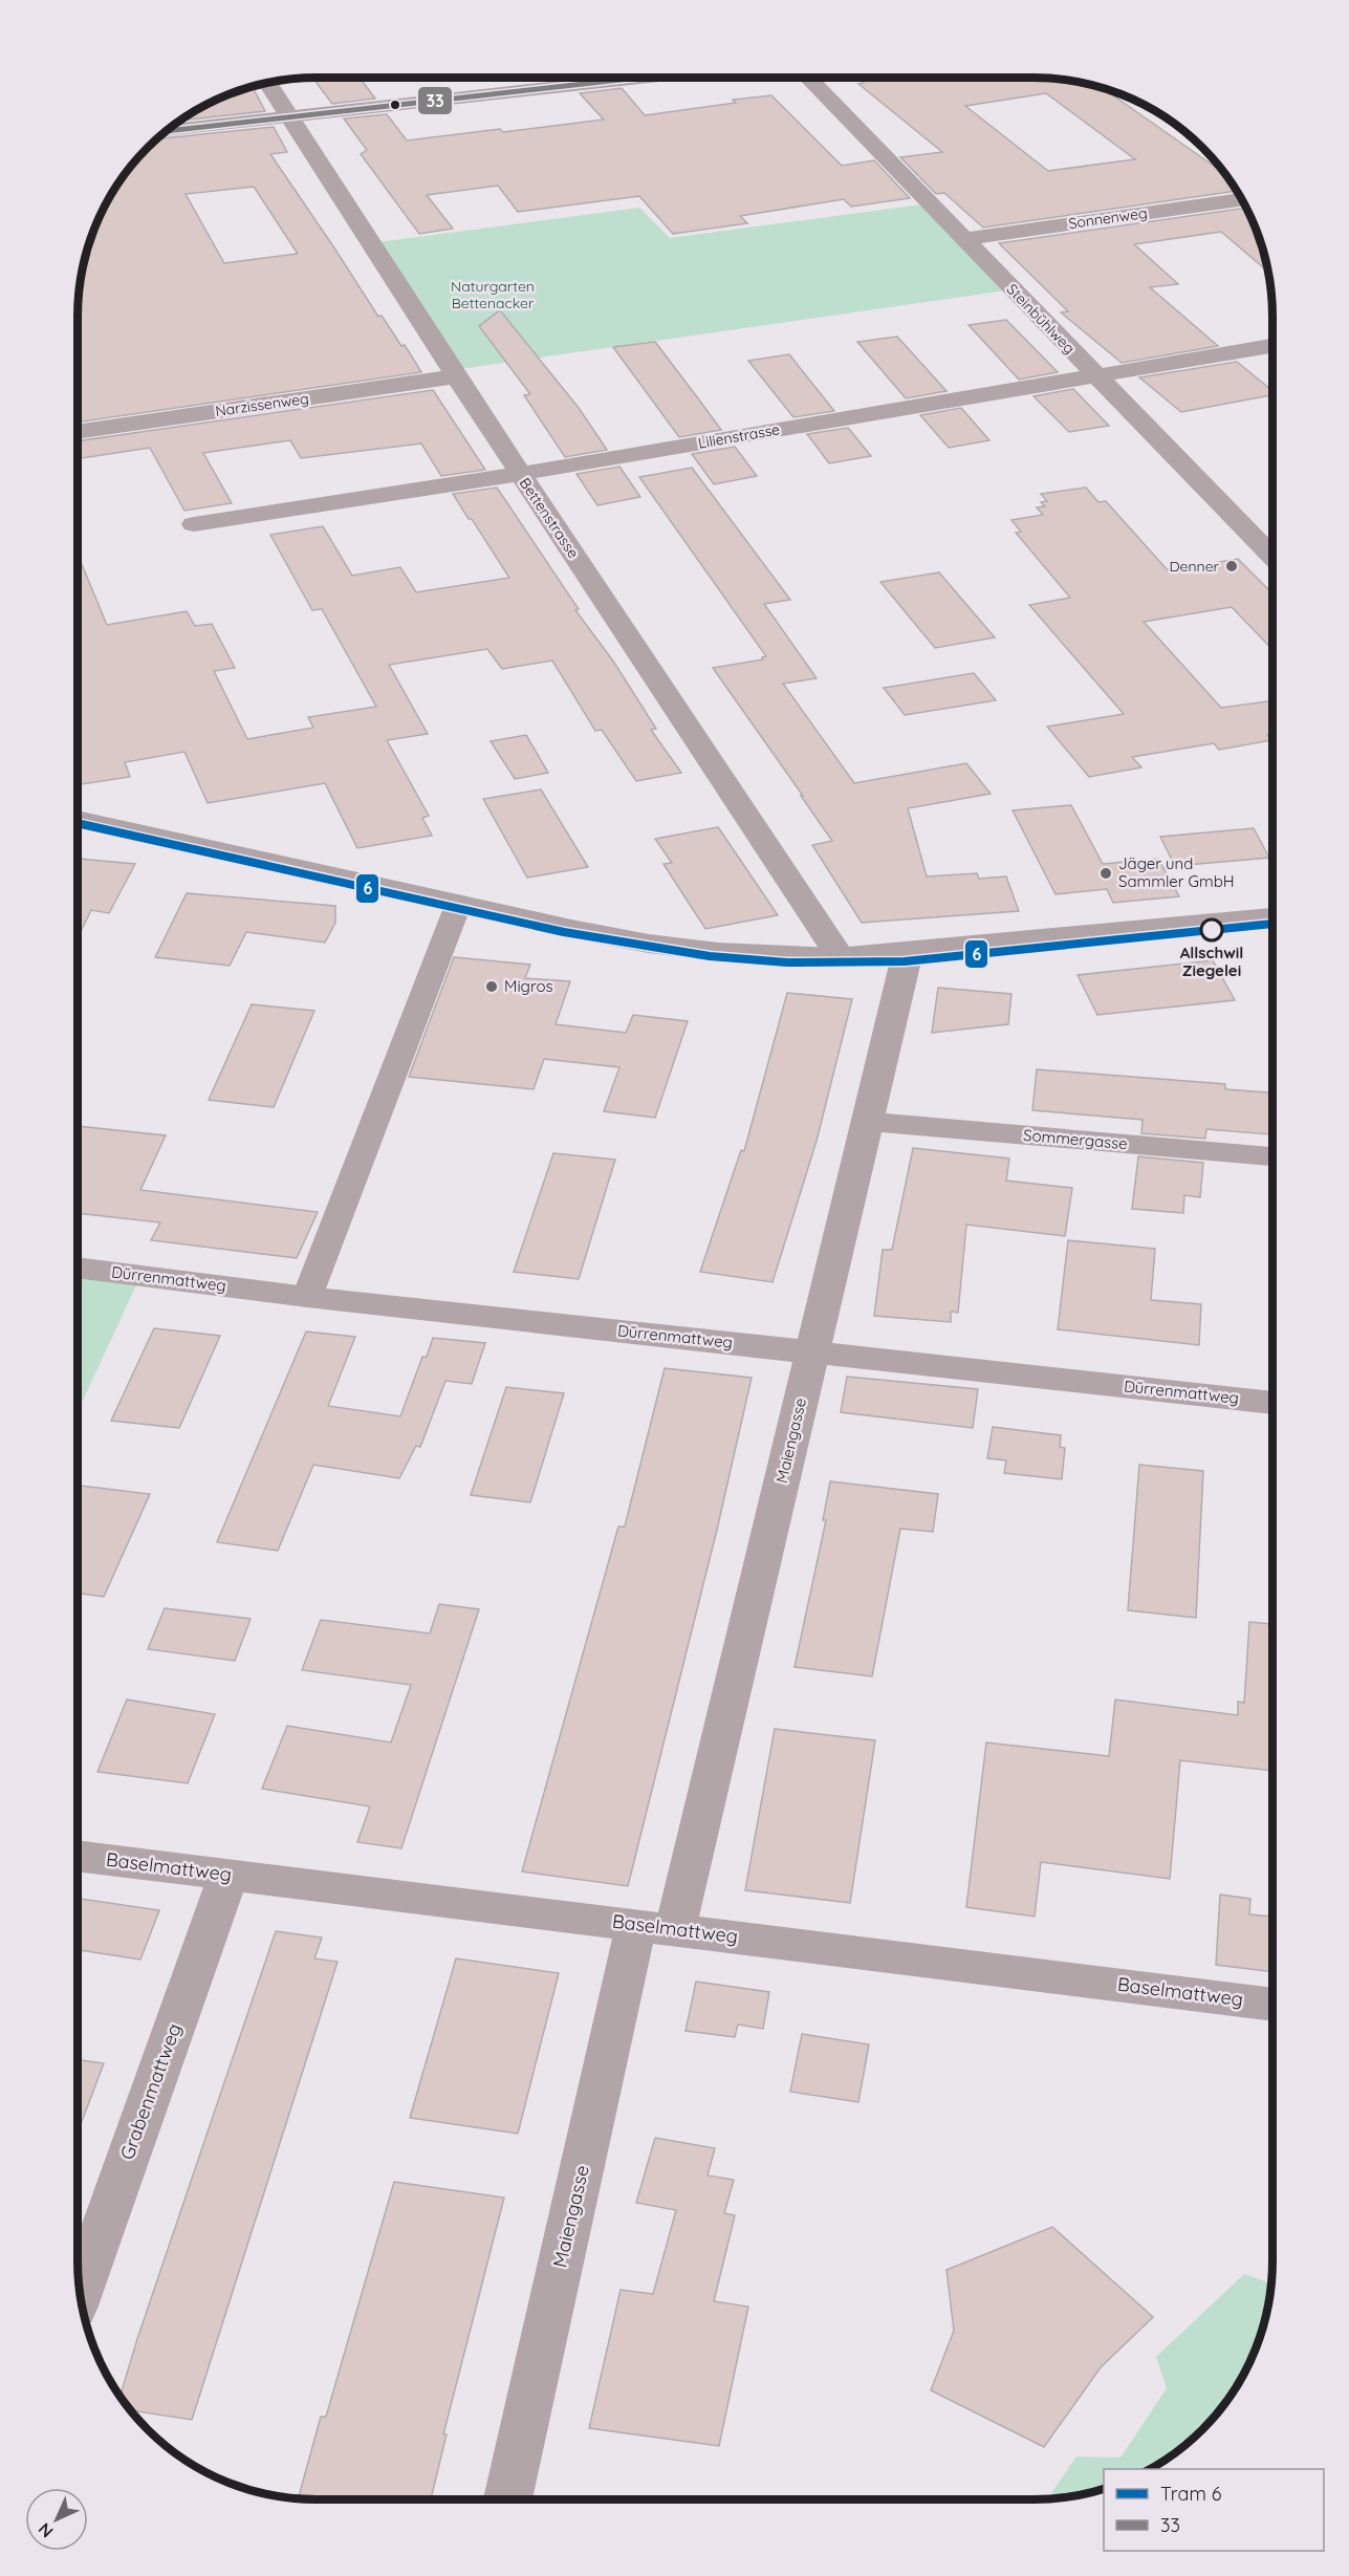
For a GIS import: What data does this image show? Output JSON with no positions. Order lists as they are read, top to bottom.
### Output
{
  "streets": {
    "street": [
      "Sonnenweg",
      "Steinbühlweg",
      "Narzissenweg",
      "Lilienstrasse",
      "Bettenstrasse",
      "Sommergasse",
      "Dürrenmattweg",
      "Maiengasse",
      "Baselmattweg",
      "Grabenmattweg"
    ]
  },
  "crossings": [
    ["Sonnenweg", "Steinbühlweg"],
    ["Steinbühlweg", "Lilienstrasse"],
    ["Narzissenweg", "Bettenstrasse"],
    ["Lilienstrasse", "Bettenstrasse"],
    ["Sommergasse", "Maiengasse"],
    ["Dürrenmattweg", "Maiengasse"],
    ["Maiengasse", "Baselmattweg"],
    ["Baselmattweg", "Grabenmattweg"]
  ],
  "parks": ["Naturgarten Bettenacker"],
  "places": [
    "Denner",
    "Jäger und Sammler GmbH",
    "Allschwil Ziegelei",
    "Migros"
  ],
  "lines": ["transit line 33", "tram line 6"],
  "legend": ["Tram 6", "33"],
  "north": "bottom left"
}
